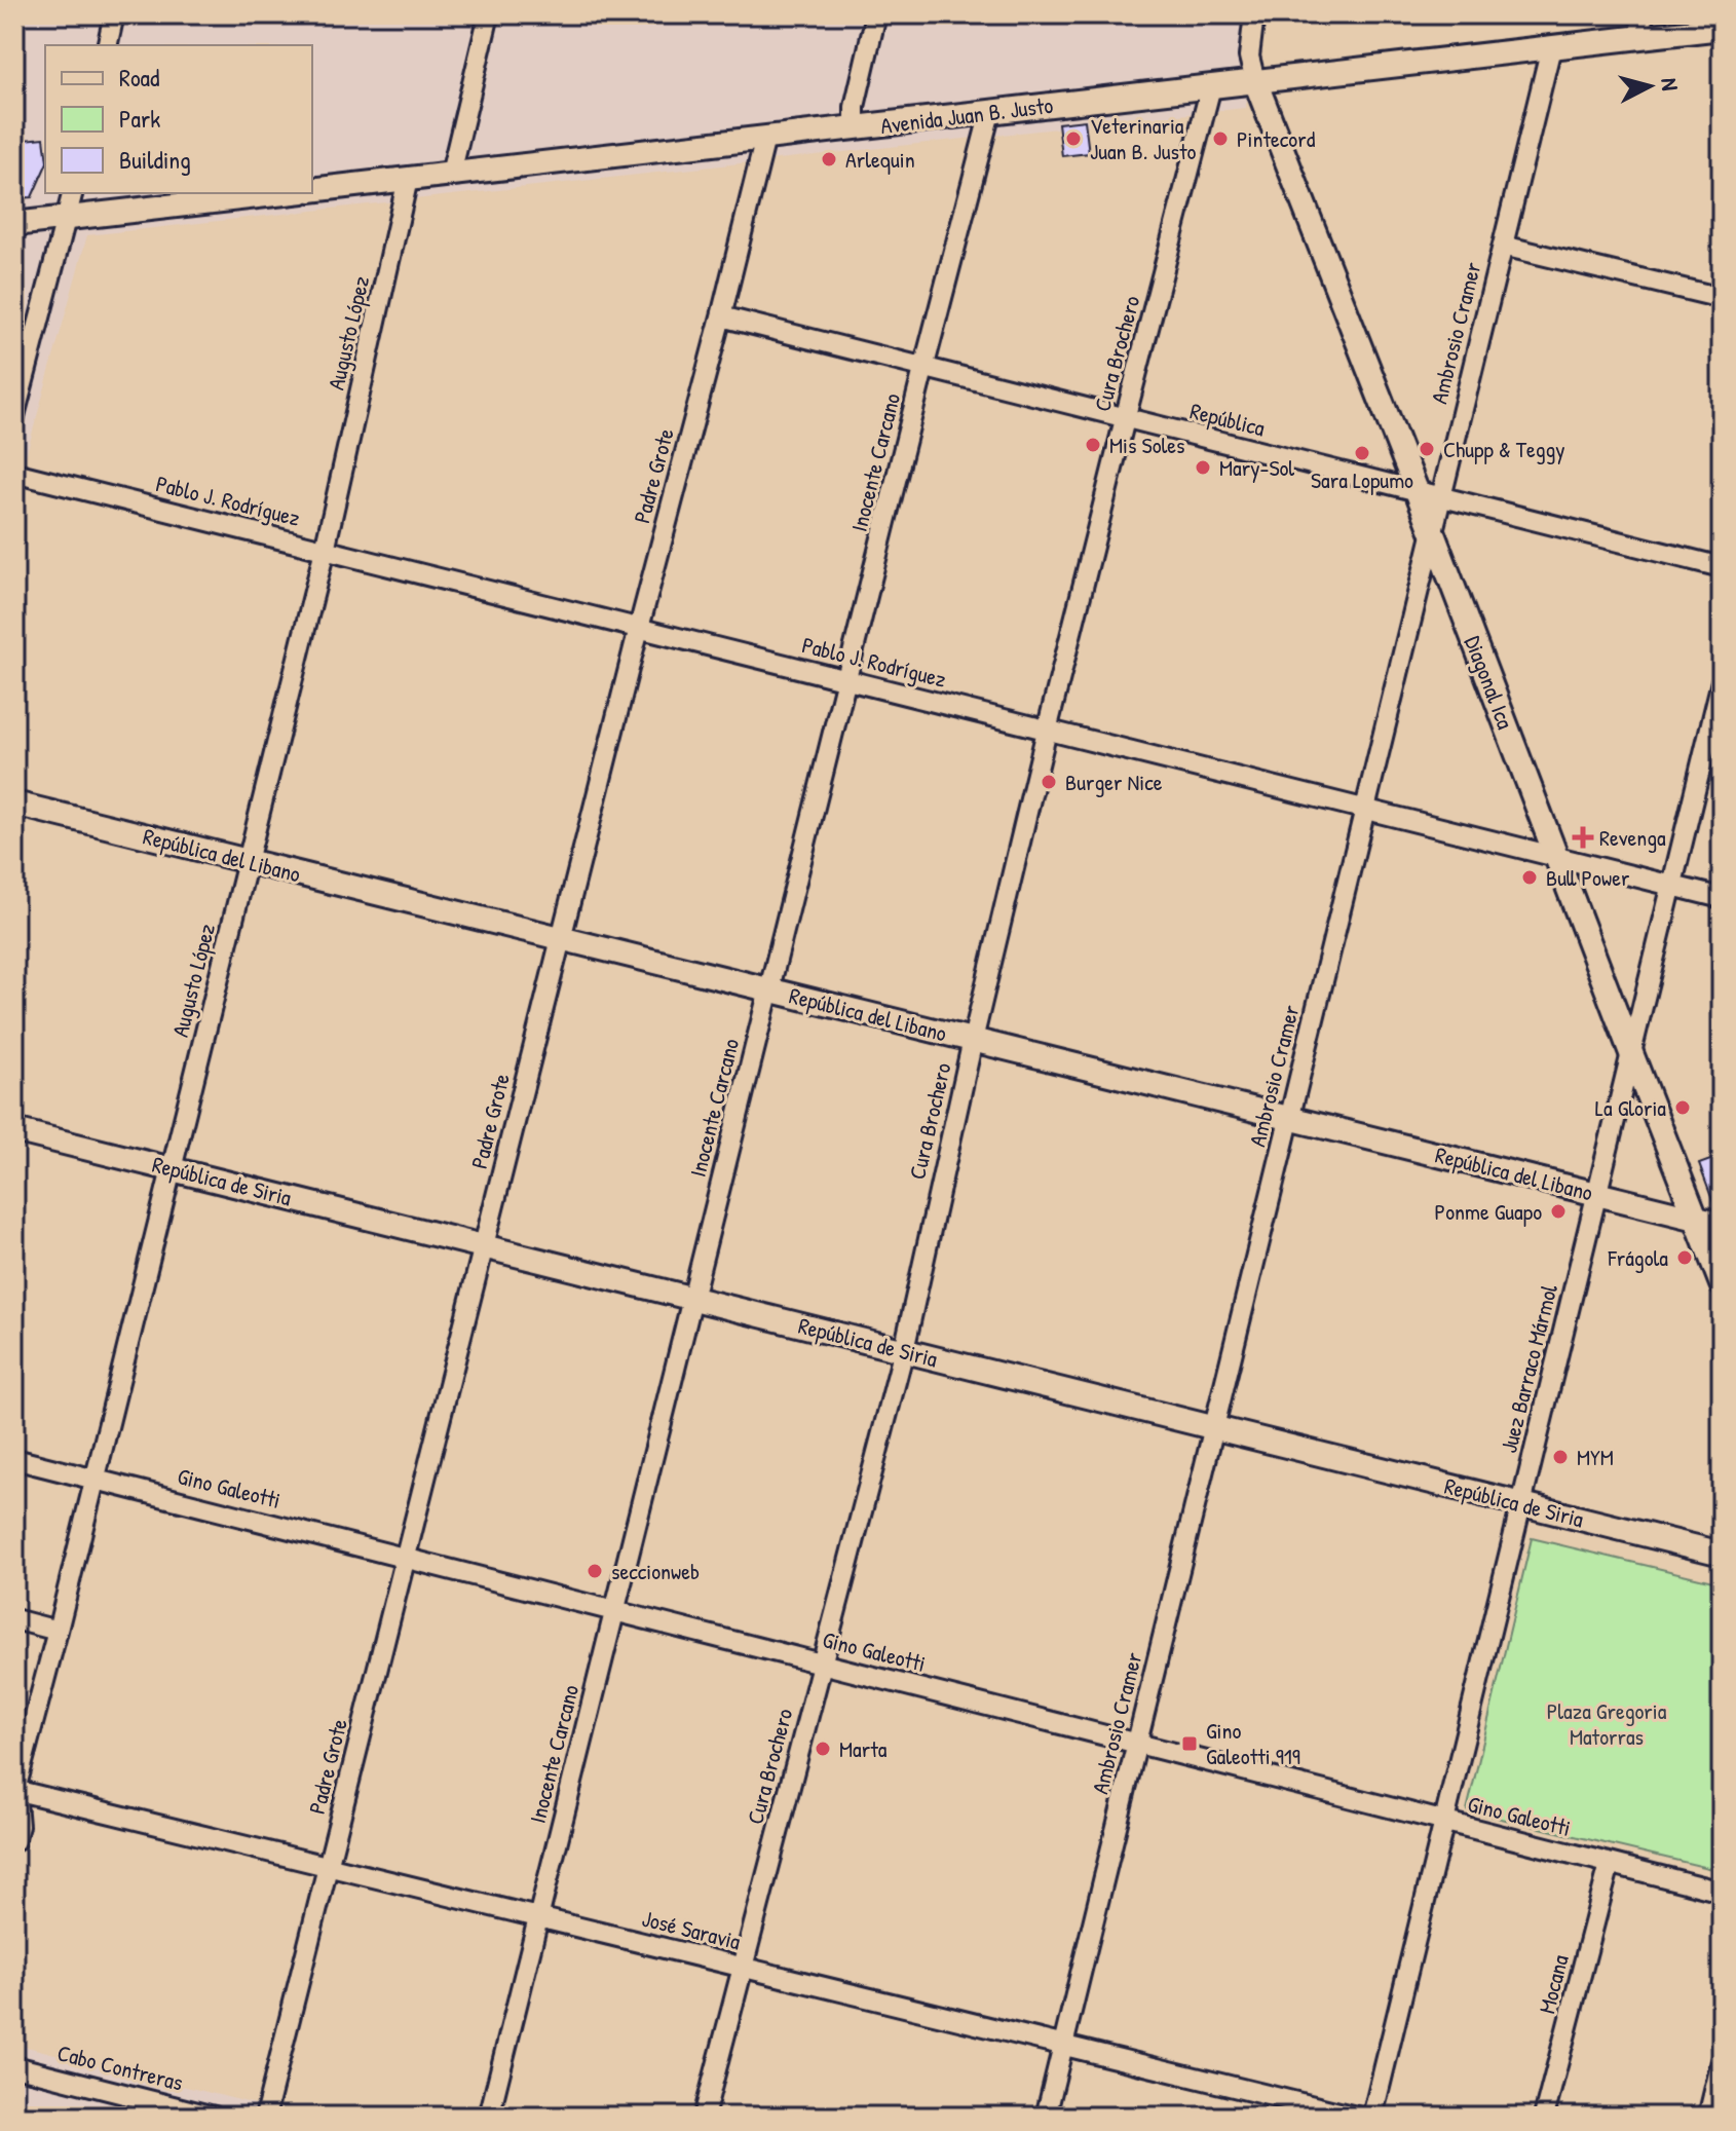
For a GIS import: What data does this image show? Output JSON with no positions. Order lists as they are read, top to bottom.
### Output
{
  "streets": {
    "main road": [
      "Avenida Juan B. Justo",
      "Diagonal Ica",
      "República del Libano",
      "República de Siria"
    ],
    "street": [
      "Augusto López",
      "Ambrosio Cramer",
      "Cura Brochero",
      "República",
      "Inocente Carcano",
      "Padre Grote",
      "Pablo J. Rodríguez",
      "Juez Barraco Mármol",
      "Gino Galeotti",
      "José Saravia",
      "Mocana",
      "Cabo Contreras"
    ]
  },
  "crossings": [
    ["Avenida Juan B. Justo", "Augusto López"],
    ["Avenida Juan B. Justo", "Ambrosio Cramer"],
    ["Avenida Juan B. Justo", "Cura Brochero"],
    ["Avenida Juan B. Justo", "Inocente Carcano"],
    ["Avenida Juan B. Justo", "Padre Grote"],
    ["Avenida Juan B. Justo", "Diagonal Ica"],
    ["Augusto López", "Pablo J. Rodríguez"],
    ["Augusto López", "República del Libano"],
    ["Augusto López", "República de Siria"],
    ["Augusto López", "Gino Galeotti"],
    ["Augusto López", "José Saravia"],
    ["Ambrosio Cramer", "República"],
    ["Ambrosio Cramer", "Pablo J. Rodríguez"],
    ["Ambrosio Cramer", "Diagonal Ica"],
    ["Ambrosio Cramer", "República del Libano"],
    ["Ambrosio Cramer", "República de Siria"],
    ["Ambrosio Cramer", "Gino Galeotti"],
    ["Ambrosio Cramer", "José Saravia"],
    ["Cura Brochero", "República"],
    ["Cura Brochero", "Pablo J. Rodríguez"],
    ["Cura Brochero", "República del Libano"],
    ["Cura Brochero", "República de Siria"],
    ["Cura Brochero", "Gino Galeotti"],
    ["Cura Brochero", "José Saravia"],
    ["República", "Inocente Carcano"],
    ["República", "Padre Grote"],
    ["República", "Diagonal Ica"],
    ["Inocente Carcano", "Pablo J. Rodríguez"],
    ["Inocente Carcano", "República del Libano"],
    ["Inocente Carcano", "República de Siria"],
    ["Inocente Carcano", "Gino Galeotti"],
    ["Inocente Carcano", "José Saravia"],
    ["Padre Grote", "Pablo J. Rodríguez"],
    ["Padre Grote", "República del Libano"],
    ["Padre Grote", "República de Siria"],
    ["Padre Grote", "Gino Galeotti"],
    ["Padre Grote", "José Saravia"],
    ["Pablo J. Rodríguez", "Diagonal Ica"],
    ["Pablo J. Rodríguez", "Juez Barraco Mármol"],
    ["Diagonal Ica", "República del Libano"],
    ["Diagonal Ica", "Juez Barraco Mármol"],
    ["República del Libano", "Juez Barraco Mármol"],
    ["República de Siria", "Juez Barraco Mármol"],
    ["Juez Barraco Mármol", "Gino Galeotti"],
    ["Gino Galeotti", "Mocana"]
  ],
  "parks": ["Plaza Gregoria Matorras"],
  "places": {
    "other": [
      "Veterinaria Juan B. Justo",
      "Pintecord",
      "Arlequin",
      "Mis Soles",
      "Chupp & Teggy",
      "Sara Lopumo",
      "Mary-Sol",
      "Burger Nice",
      "Bull Power",
      "La Gloria",
      "Ponme Guapo",
      "Frágola",
      "MYM",
      "seccionweb",
      "Marta"
    ],
    "health": ["Revenga"],
    "transit": ["Gino Galeotti 919"]
  },
  "legend": ["Road", "Park", "Building"],
  "north": "right"
}
